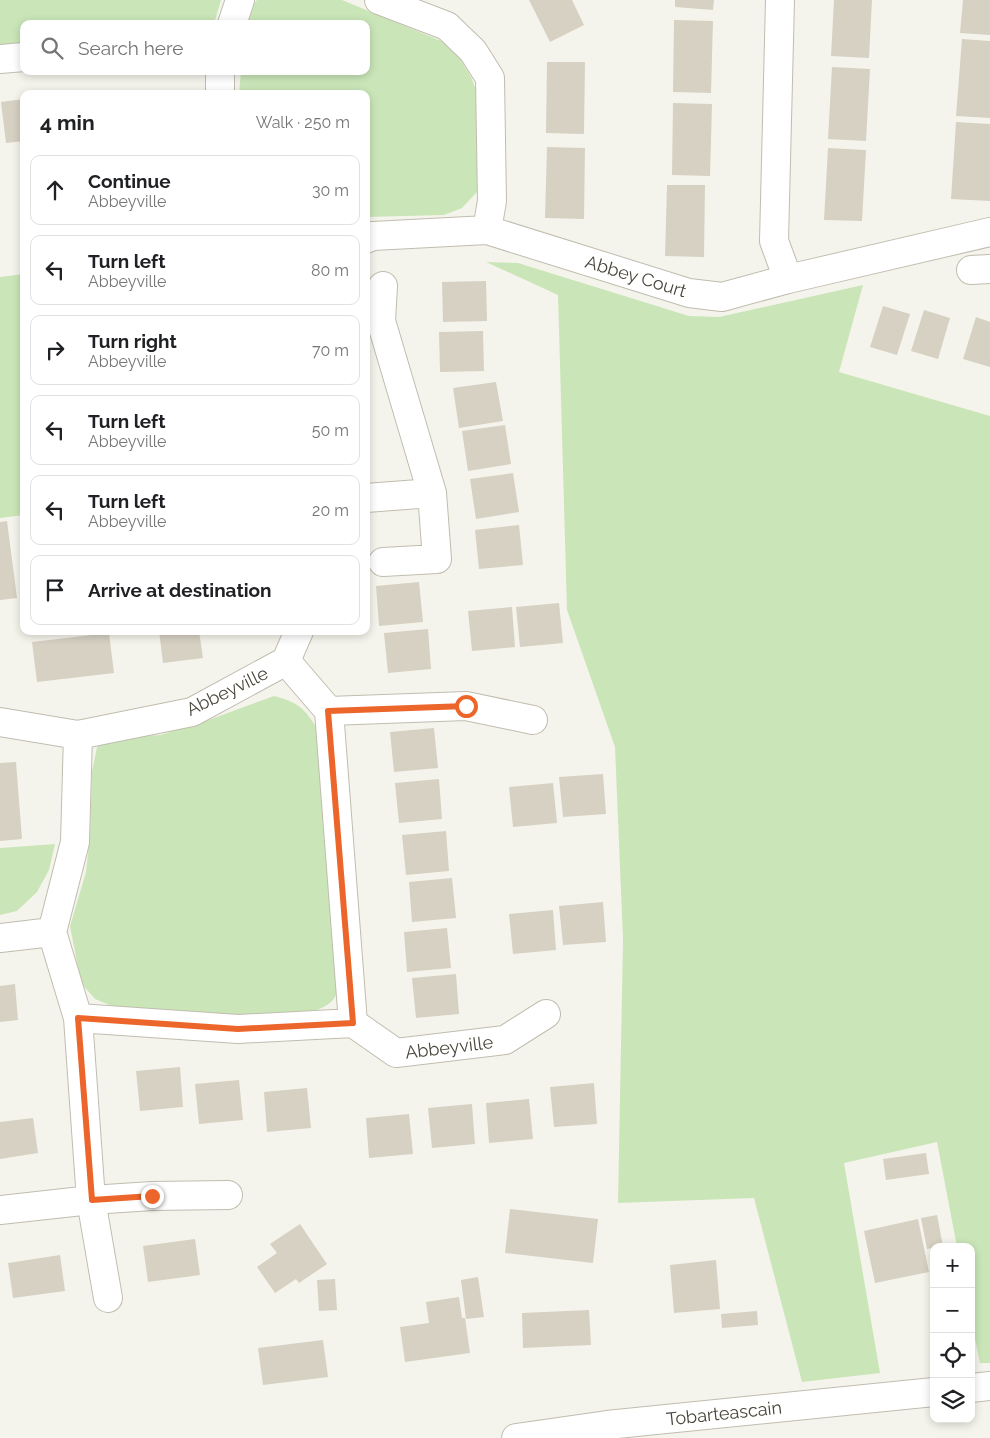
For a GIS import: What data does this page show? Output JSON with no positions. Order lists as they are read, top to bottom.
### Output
{
  "streets": {
    "street": ["Abbey Court", "Abbeyville", "Tobarteascain"]
  },
  "page": {
    "search": "Search here",
    "heading": ["4 min", "Walk · 250 m"],
    "list": [
      ["Continue", "Abbeyville", "30 m"],
      ["Turn left", "Abbeyville", "80 m"],
      ["Turn right", "Abbeyville", "70 m"],
      ["Turn left", "Abbeyville", "50 m"],
      ["Turn left", "Abbeyville", "20 m"],
      "Arrive at destination"
    ],
    "map_buttons": ["+", "−"]
  }
}
